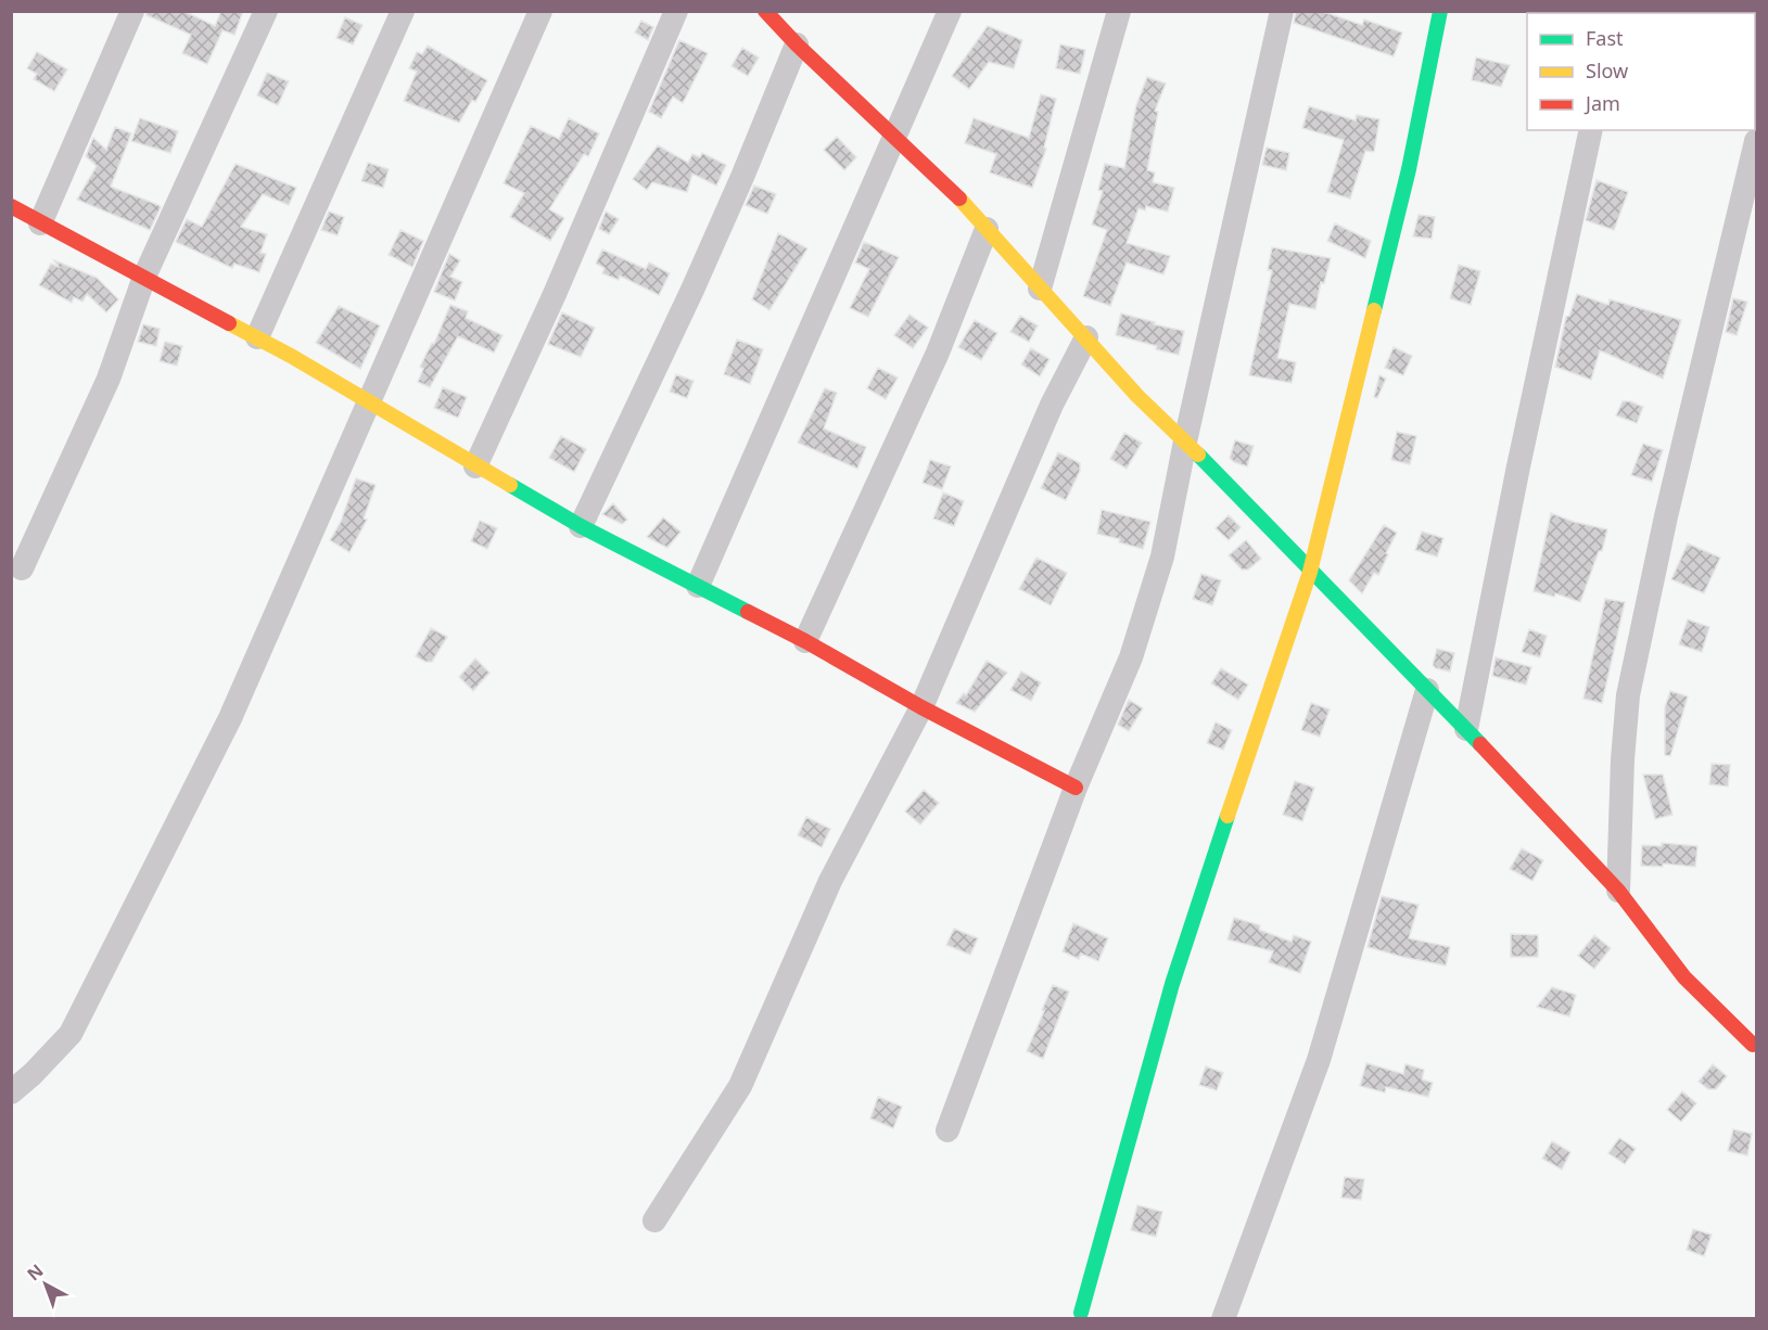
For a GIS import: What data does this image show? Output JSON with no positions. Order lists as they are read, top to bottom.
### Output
{
  "legend": ["Fast", "Slow", "Jam"],
  "north": "top left"
}
